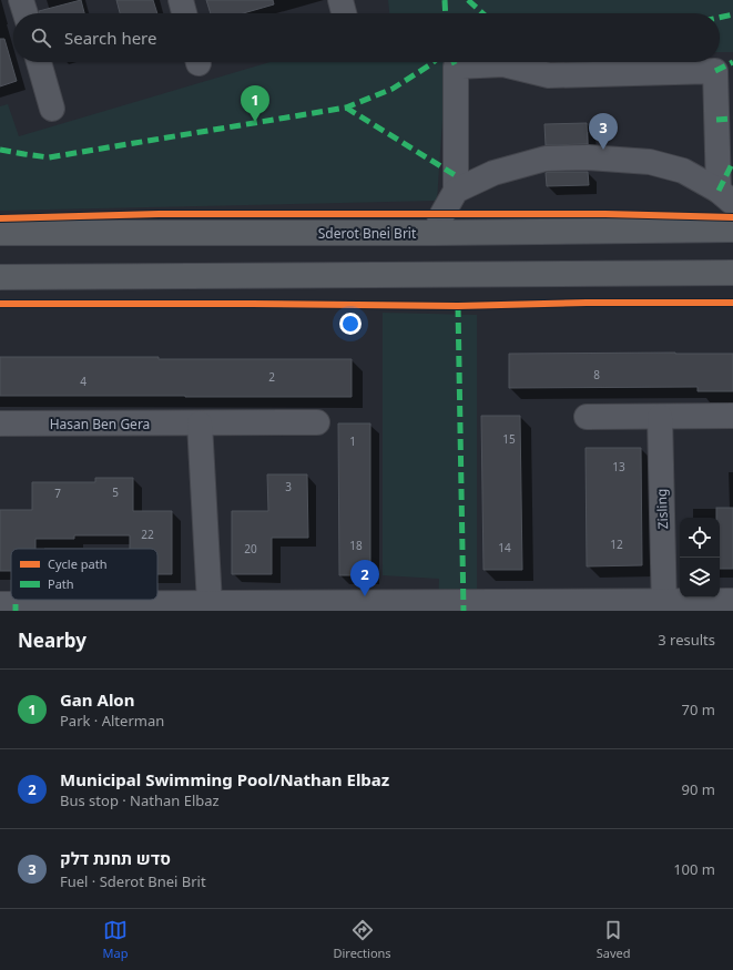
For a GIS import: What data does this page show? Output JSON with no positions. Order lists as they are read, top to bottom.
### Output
{
  "streets": {
    "main road": ["Sderot Bnei Brit"],
    "street": ["Hasan Ben Gera", "Zisling"]
  },
  "house_numbers": [
    "8",
    "2",
    "4",
    "15",
    "1",
    "13",
    "3",
    "5",
    "7",
    "22",
    "12",
    "18",
    "14",
    "20"
  ],
  "legend": ["Cycle path", "Path"],
  "page": {
    "search": "Search here",
    "pins": ["1", "3", "2"],
    "heading": ["Nearby", "3 results"],
    "list": [
      {
        "mark": "1",
        "name": "Gan Alon",
        "note": "Park · Alterman",
        "value": "70 m"
      },
      {
        "mark": "2",
        "name": "Municipal Swimming Pool/Nathan Elbaz",
        "note": "Bus stop · Nathan Elbaz",
        "value": "90 m"
      },
      {
        "mark": "3",
        "name": "סדש תחנת דלק",
        "note": "Fuel · Sderot Bnei Brit",
        "value": "100 m"
      }
    ],
    "nav": ["Map", "Directions", "Saved"]
  }
}
